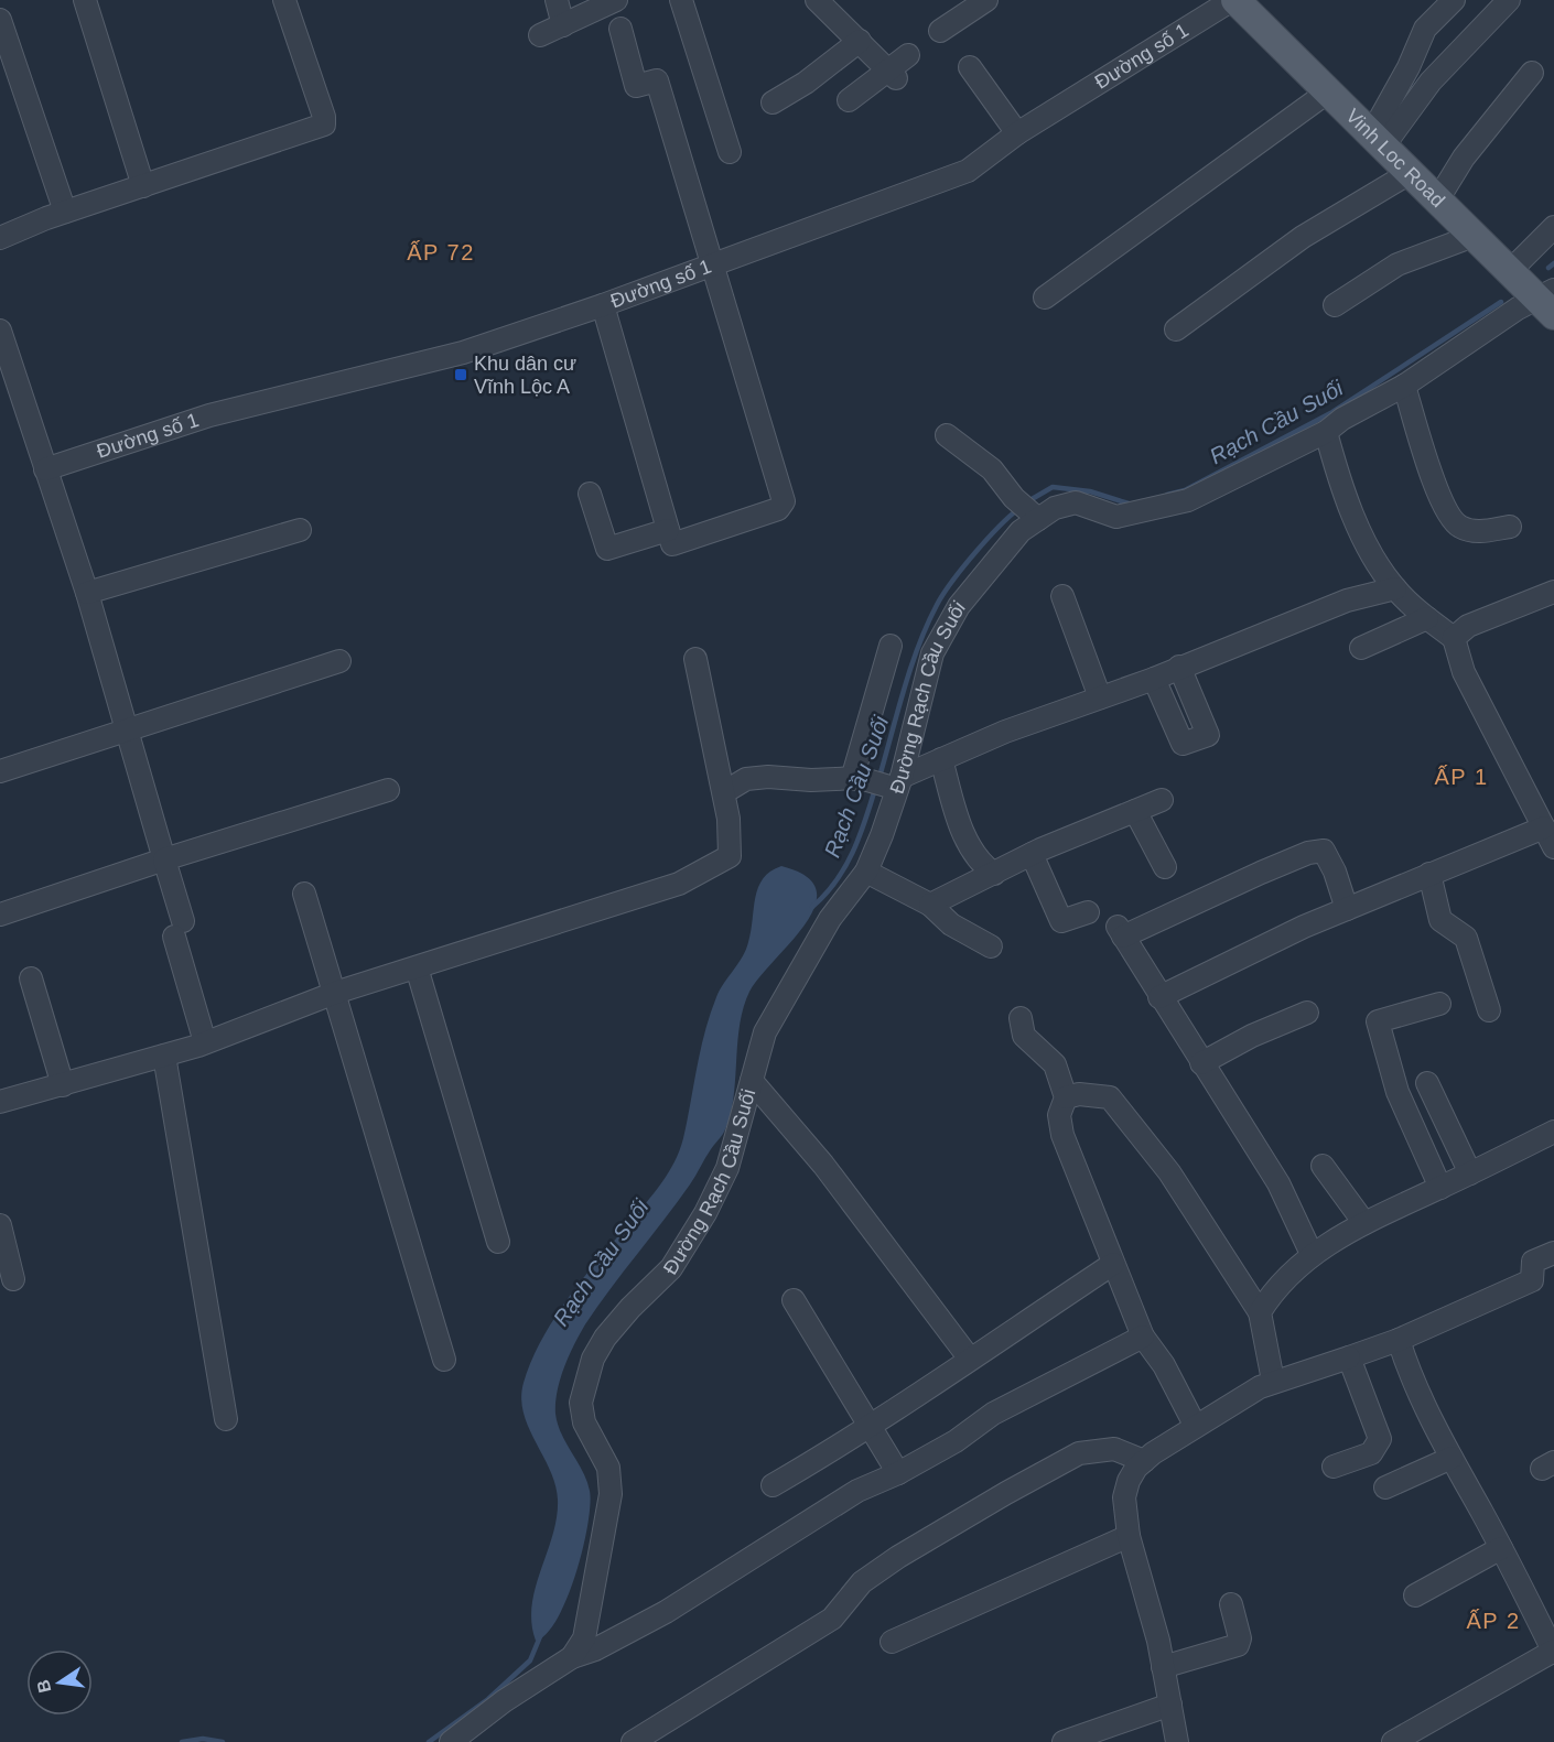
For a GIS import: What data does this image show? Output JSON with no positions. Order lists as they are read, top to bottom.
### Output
{
  "streets": {
    "main road": ["Vinh Loc Road"],
    "street": ["Đường số 1", "Đường Rạch Cầu Suối"]
  },
  "crossings": [
    ["Đường số 1", "Vinh Loc Road"]
  ],
  "districts": ["ẤP 72", "ẤP 1", "ẤP 2"],
  "water": ["Rạch Cầu Suối"],
  "places": {
    "transit": ["Khu dân cư Vĩnh Lộc A"]
  },
  "north": "left"
}
